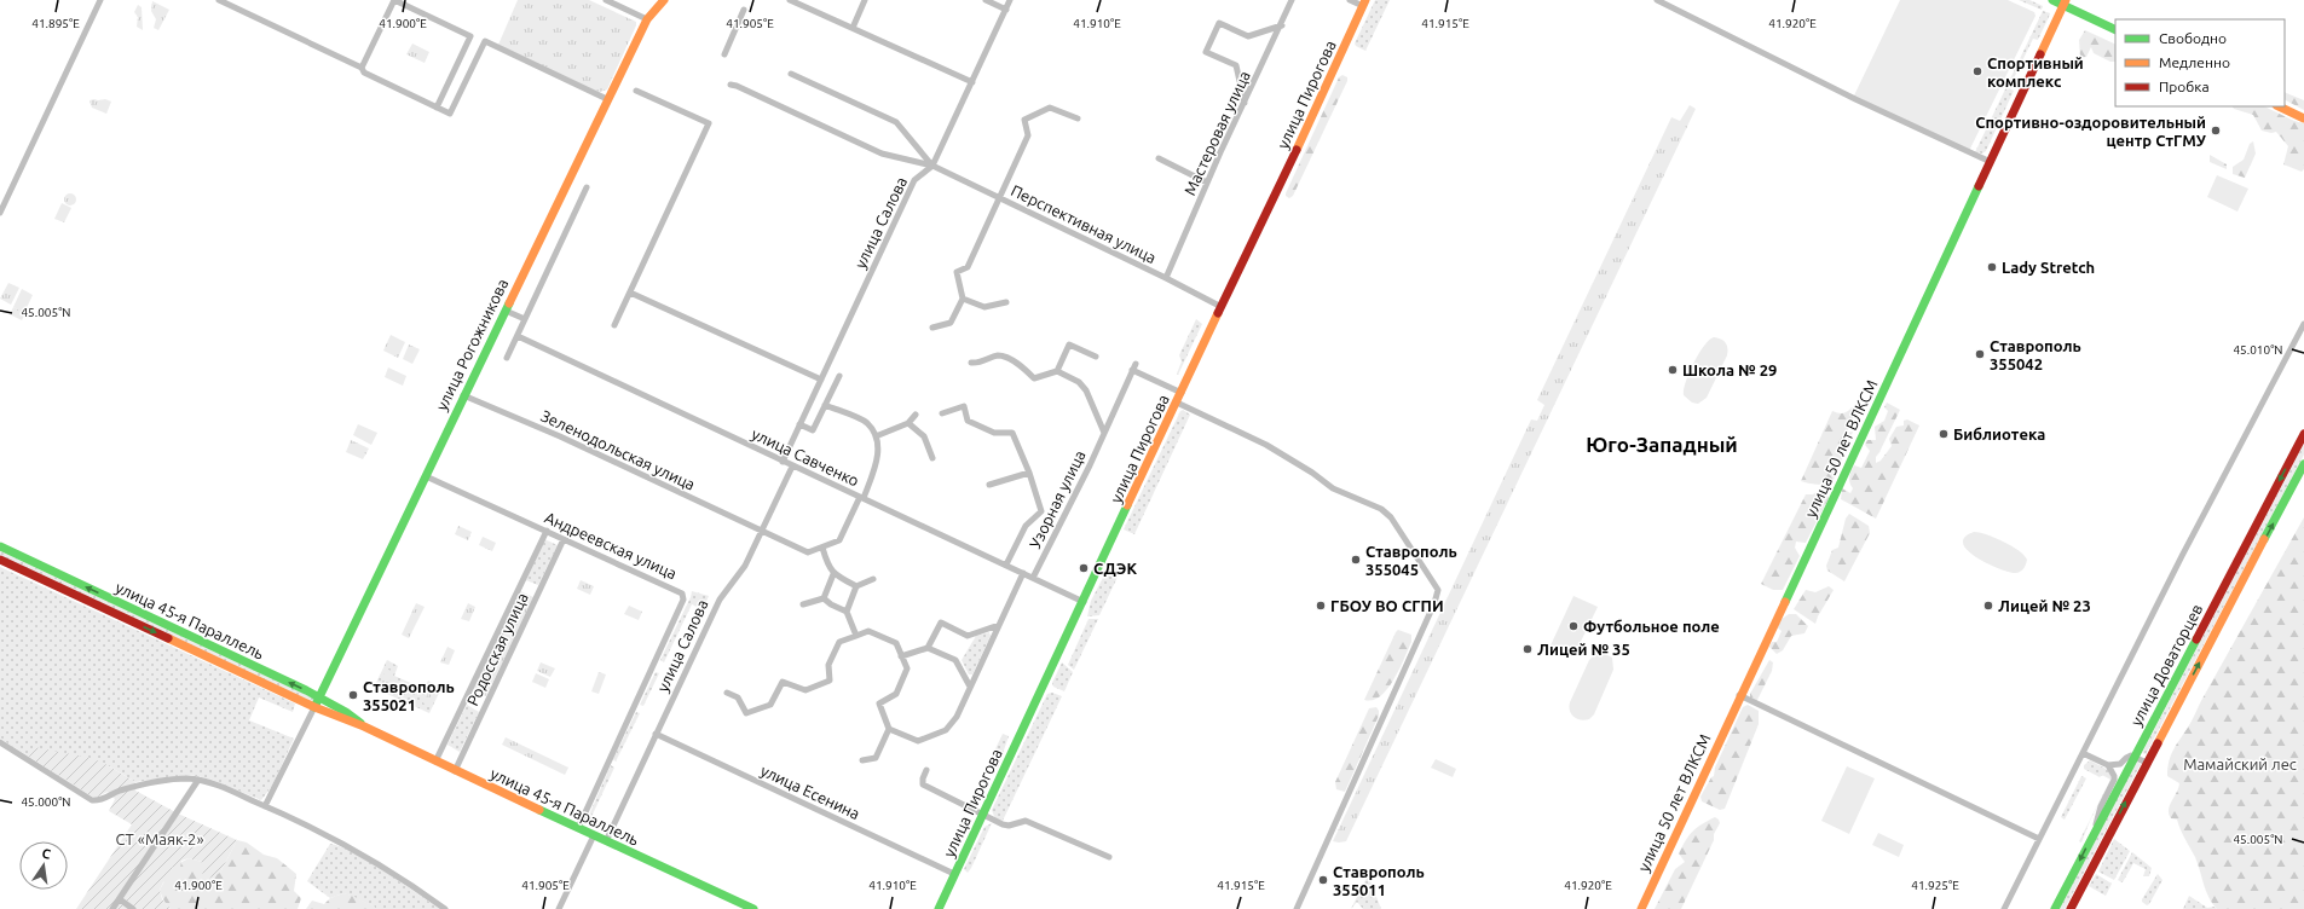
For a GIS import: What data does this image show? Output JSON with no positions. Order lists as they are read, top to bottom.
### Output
{
  "streets": {
    "main road": [
      "улица Пирогова",
      "улица Рогожникова",
      "улица 50 лет ВЛКСМ",
      "улица 45-я Параллель",
      "улица Доваторцев"
    ],
    "street": [
      "Мастеровая улица",
      "улица Салова",
      "Перспективная улица",
      "Зеленодольская улица",
      "улица Савченко",
      "Узорная улица",
      "Андреевская улица",
      "Родосская улица",
      "улица Есенина"
    ]
  },
  "crossings": [
    ["улица Пирогова", "Перспективная улица"],
    ["улица Пирогова", "улица Савченко"],
    ["улица Пирогова", "Узорная улица"],
    ["улица Пирогова", "улица Есенина"],
    ["Мастеровая улица", "Перспективная улица"],
    ["улица Салова", "Перспективная улица"],
    ["улица Салова", "Зеленодольская улица"],
    ["улица Салова", "улица Савченко"],
    ["улица Салова", "улица 45-я Параллель"],
    ["улица Салова", "улица Есенина"],
    ["улица Рогожникова", "Зеленодольская улица"],
    ["улица Рогожникова", "Андреевская улица"],
    ["улица Рогожникова", "улица 45-я Параллель"],
    ["улица Савченко", "Узорная улица"],
    ["Андреевская улица", "улица 45-я Параллель"],
    ["Андреевская улица", "Родосская улица"],
    ["улица 45-я Параллель", "Родосская улица"]
  ],
  "districts": ["Юго-Западный"],
  "parks": ["Мамайский лес", "СТ «Маяк-2»"],
  "places": [
    "Спортивный комплекс",
    "Спортивно-оздоровительный центр СтГМУ",
    "Lady Stretch",
    "Ставрополь 355042",
    "Школа № 29",
    "Библиотека",
    "Ставрополь 355045",
    "СДЭК",
    "ГБОУ ВО СГПИ",
    "Лицей № 23",
    "Футбольное поле",
    "Лицей № 35",
    "Ставрополь 355021",
    "Ставрополь 355011"
  ],
  "legend": ["Свободно", "Медленно", "Пробка"],
  "north": "top",
  "coordinates": [
    "41.895°E",
    "41.900°E",
    "41.905°E",
    "41.910°E",
    "41.915°E",
    "41.920°E",
    "45.005°N",
    "45.010°N",
    "45.000°N",
    "41.925°E"
  ]
}
